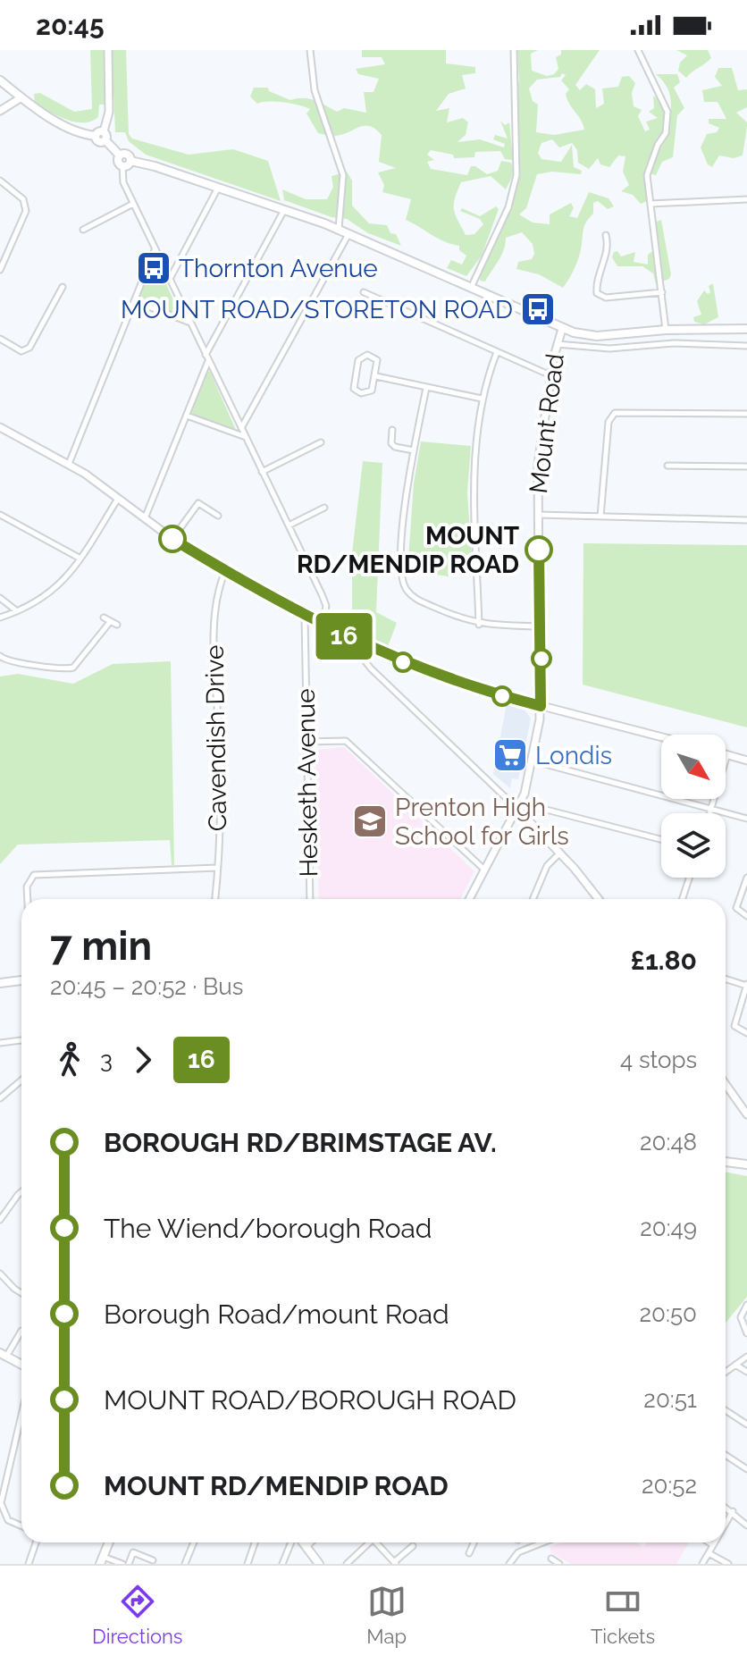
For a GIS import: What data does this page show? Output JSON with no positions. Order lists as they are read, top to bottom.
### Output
{
  "streets": {
    "main road": ["Mount Road"],
    "street": ["Cavendish Drive", "Hesketh Avenue"]
  },
  "places": {
    "bus stop": ["Thornton Avenue", "MOUNT ROAD/STORETON ROAD"],
    "other": ["MOUNT RD/MENDIP ROAD"],
    "supermarket": ["Londis"],
    "school or university": ["Prenton High School for Girls"]
  },
  "lines": ["bus line 16"],
  "north": "bottom right",
  "page": {
    "status": "20:45",
    "on_map": "16",
    "heading": ["7 min", "20:45 – 20:52 · Bus", "£1.80"],
    "legs": ["3", "16", "4 stops"],
    "list": [
      {
        "name": "BOROUGH RD/BRIMSTAGE AV.",
        "value": "20:48"
      },
      {
        "name": "The Wiend/borough Road",
        "value": "20:49"
      },
      {
        "name": "Borough Road/mount Road",
        "value": "20:50"
      },
      {
        "name": "MOUNT ROAD/BOROUGH ROAD",
        "value": "20:51"
      },
      {
        "name": "MOUNT RD/MENDIP ROAD",
        "value": "20:52"
      }
    ],
    "tabs": ["Directions", "Map", "Tickets"]
  }
}
